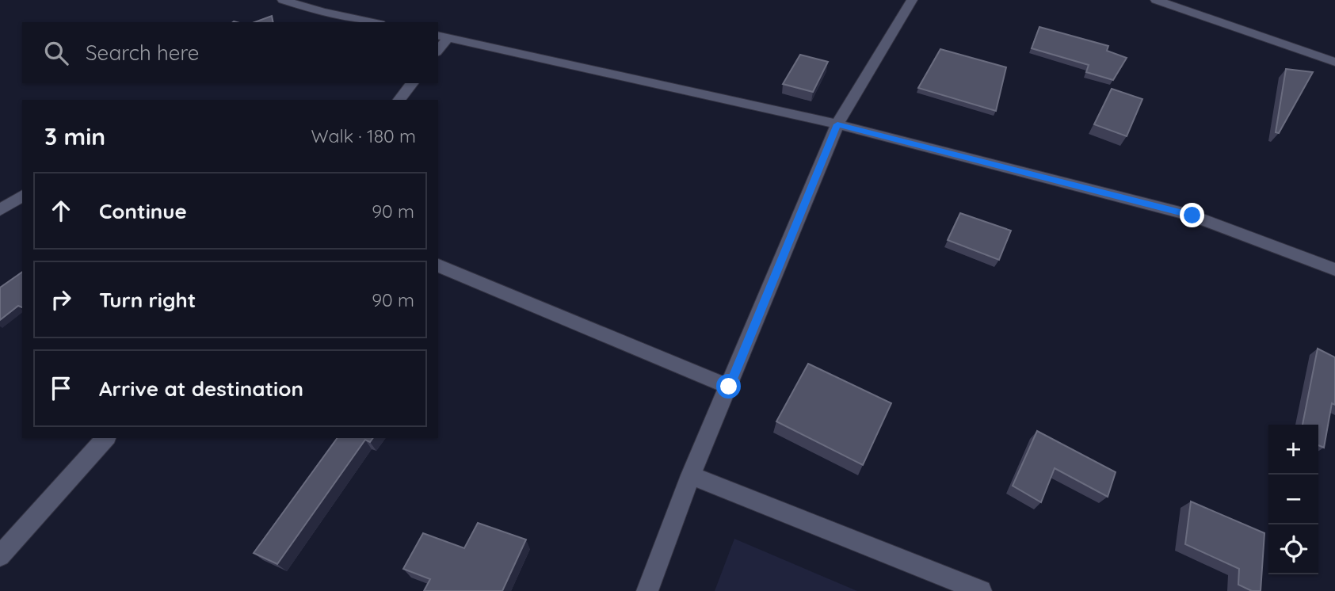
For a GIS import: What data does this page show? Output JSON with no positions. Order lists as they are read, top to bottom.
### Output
{
  "page": {
    "search": "Search here",
    "heading": ["3 min", "Walk · 180 m"],
    "list": [
      ["Continue", "90 m"],
      ["Turn right", "90 m"],
      "Arrive at destination"
    ],
    "map_buttons": ["+", "−"]
  }
}
